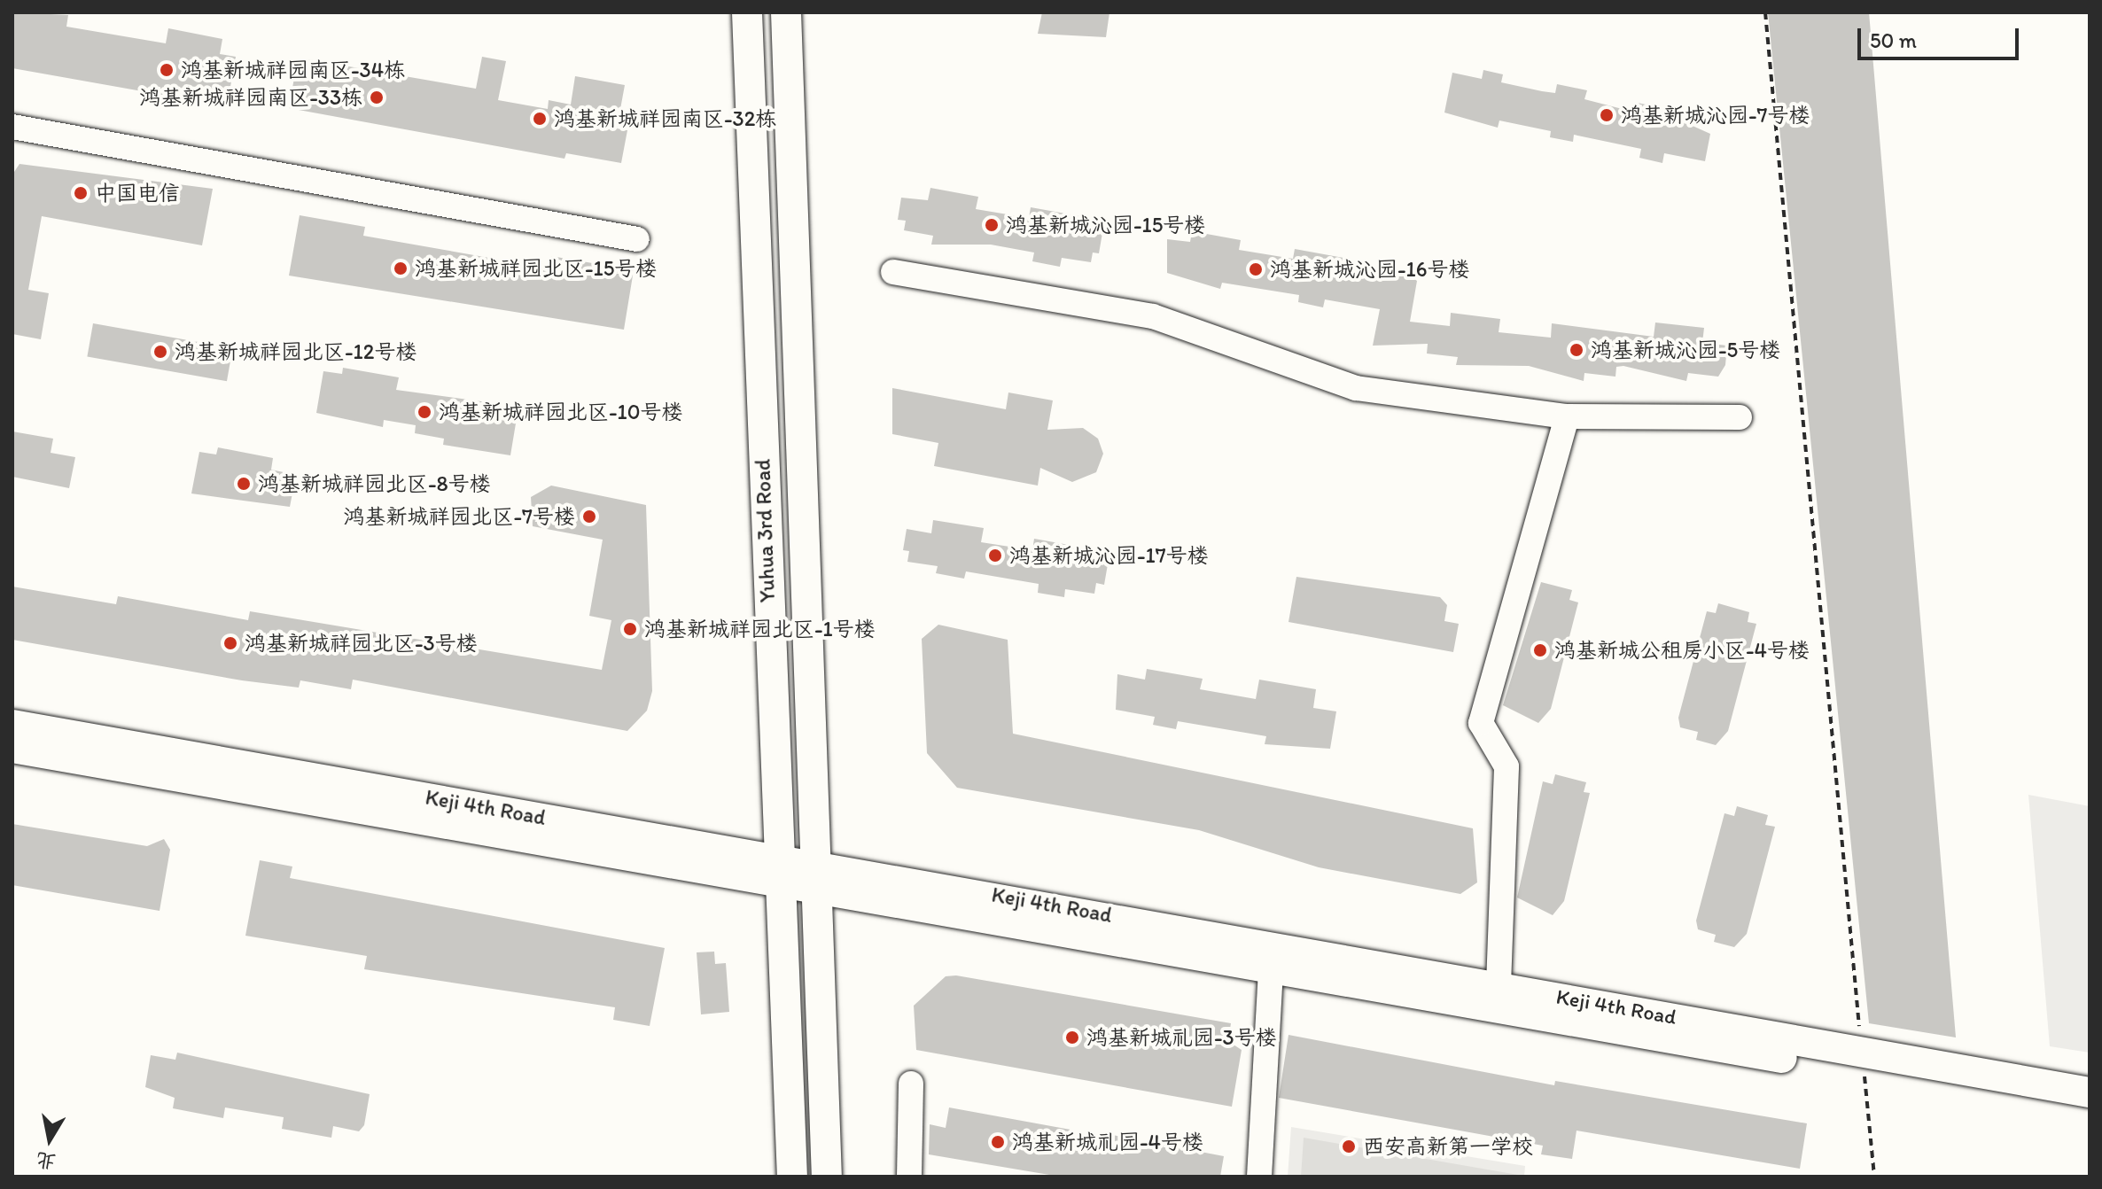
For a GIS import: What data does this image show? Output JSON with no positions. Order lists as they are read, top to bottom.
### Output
{
  "streets": {
    "street": ["Yuhua 3rd Road", "Keji 4th Road"]
  },
  "crossings": [
    ["Yuhua 3rd Road", "Keji 4th Road"]
  ],
  "places": [
    "鸿基新城祥园南区-34栋",
    "鸿基新城祥园南区-33栋",
    "鸿基新城沁园-7号楼",
    "鸿基新城祥园南区-32栋",
    "中国电信",
    "鸿基新城沁园-15号楼",
    "鸿基新城祥园北区-15号楼",
    "鸿基新城沁园-16号楼",
    "鸿基新城沁园-5号楼",
    "鸿基新城祥园北区-12号楼",
    "鸿基新城祥园北区-10号楼",
    "鸿基新城祥园北区-8号楼",
    "鸿基新城祥园北区-7号楼",
    "鸿基新城沁园-17号楼",
    "鸿基新城祥园北区-1号楼",
    "鸿基新城祥园北区-3号楼",
    "鸿基新城公租房小区-4号楼",
    "鸿基新城礼园-3号楼",
    "鸿基新城礼园-4号楼",
    "西安高新第一学校"
  ],
  "scale_bar": "50 m",
  "north": "bottom"
}
